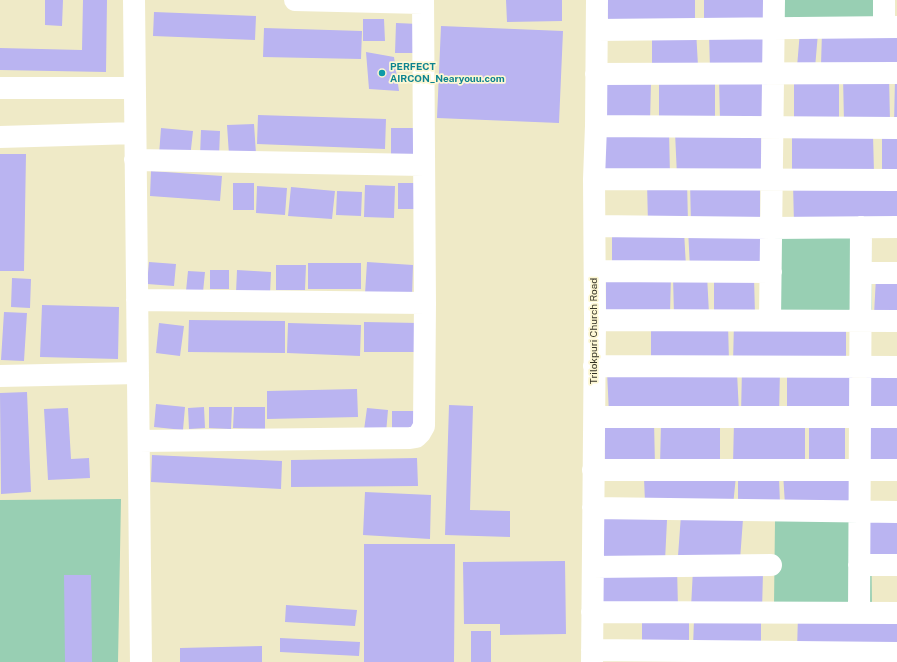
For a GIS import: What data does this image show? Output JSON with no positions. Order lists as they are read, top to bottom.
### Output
{
  "streets": {
    "street": ["Trilokpuri Church Road"]
  },
  "places": ["PERFECT AIRCON_Nearyouu.com"]
}
